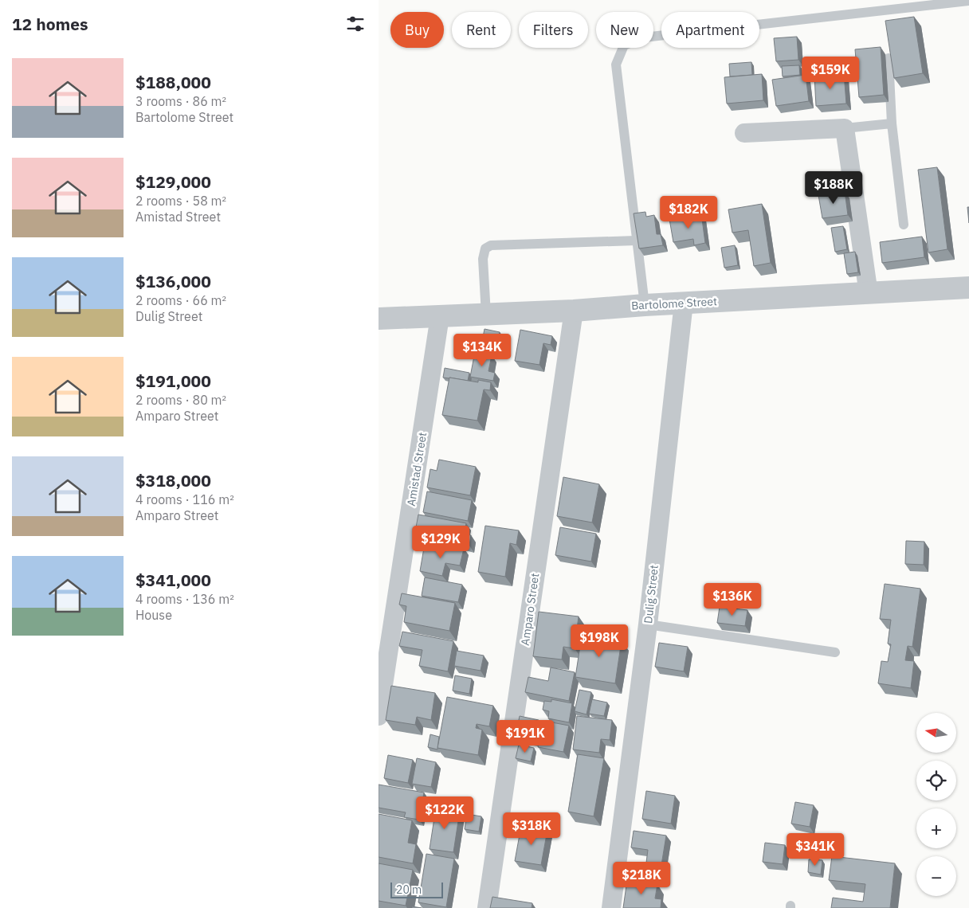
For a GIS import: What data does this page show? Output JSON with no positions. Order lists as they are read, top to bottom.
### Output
{
  "streets": {
    "street": [
      "Bartolome Street",
      "Amistad Street",
      "Dulig Street",
      "Amparo Street"
    ]
  },
  "crossings": [
    ["Bartolome Street", "Amistad Street"],
    ["Bartolome Street", "Dulig Street"],
    ["Bartolome Street", "Amparo Street"]
  ],
  "scale_bar": "20 m",
  "north": "left",
  "page": {
    "heading": "12 homes",
    "chip": [
      "Buy",
      "Rent",
      "Filters",
      "New",
      "Apartment"
    ],
    "list": [
      {
        "name": "$188,000",
        "note": "3 rooms · 86 m² · Bartolome Street"
      },
      {
        "name": "$129,000",
        "note": "2 rooms · 58 m² · Amistad Street"
      },
      {
        "name": "$136,000",
        "note": "2 rooms · 66 m² · Dulig Street"
      },
      {
        "name": "$191,000",
        "note": "2 rooms · 80 m² · Amparo Street"
      },
      {
        "name": "$318,000",
        "note": "4 rooms · 116 m² · Amparo Street"
      },
      {
        "name": "$341,000",
        "note": "4 rooms · 136 m² · House"
      }
    ],
    "price": [
      "$159K",
      "$188K",
      "$182K",
      "$134K",
      "$129K",
      "$136K",
      "$198K",
      "$191K",
      "$122K",
      "$318K",
      "$341K",
      "$218K"
    ],
    "map_buttons": ["+", "−"],
    "scale": "20 m"
  }
}
